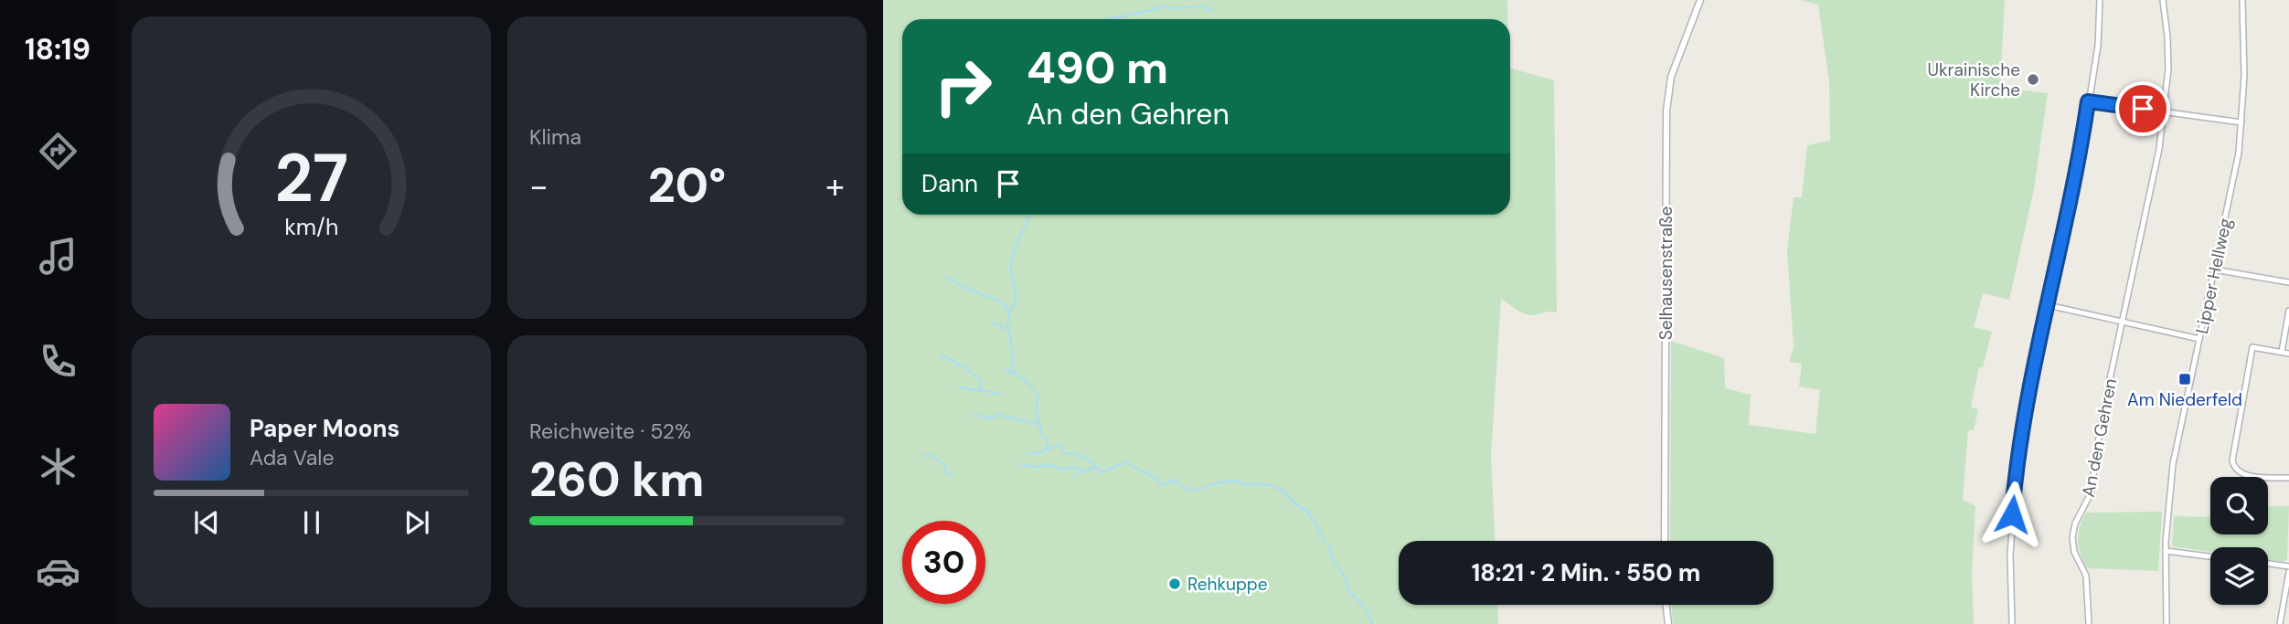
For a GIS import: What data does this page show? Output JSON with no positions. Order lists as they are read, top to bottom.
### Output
{
  "streets": {
    "street": ["Selhausenstraße", "Lipper Hellweg", "An den Gehren"]
  },
  "places": {
    "other": ["Ukrainische Kirche", "Rehkuppe"],
    "transit": ["Am Niederfeld"]
  },
  "page": {
    "tabs": "18:19",
    "tile": [
      "Klima",
      ["Reichweite · 52%", "260 km"]
    ],
    "turn": ["490 m", "An den Gehren"],
    "then": "Dann",
    "heat": ["−", "20°", "+"],
    "song": ["Paper Moons", "Ada Vale"],
    "limit": "30",
    "trip": "18:21 · 2 Min. · 550 m",
    "gauge": ["27", "km/h"]
  }
}
